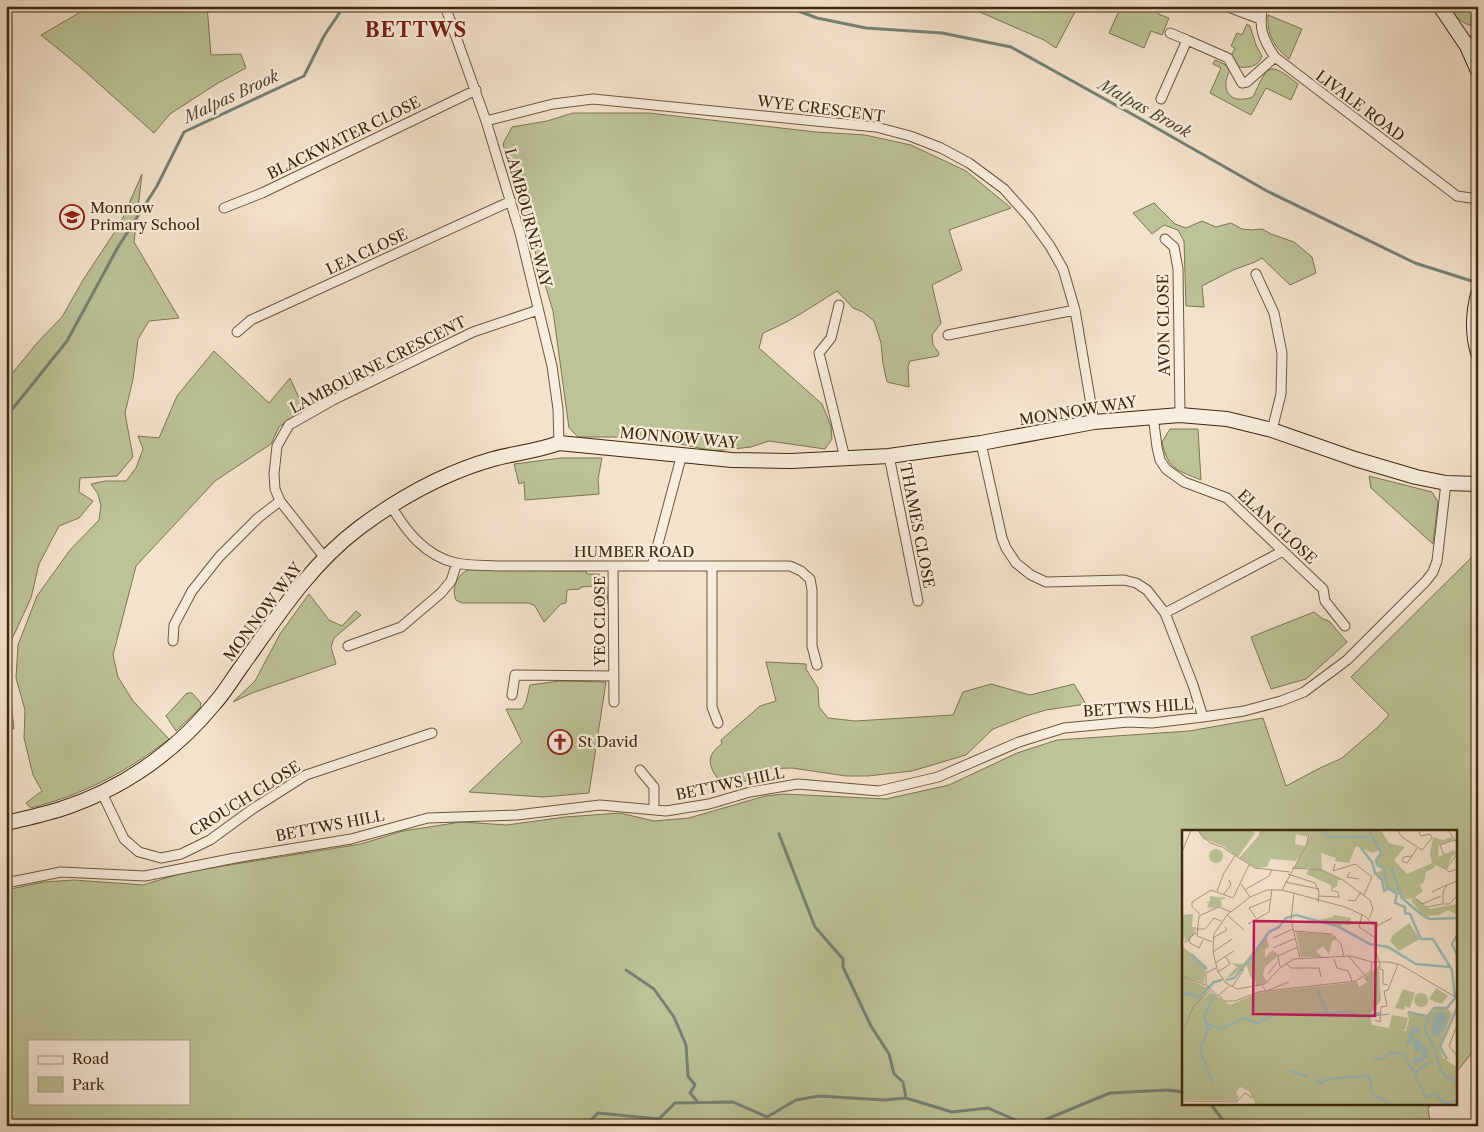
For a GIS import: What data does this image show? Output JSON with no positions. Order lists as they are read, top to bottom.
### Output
{
  "streets": {
    "street": [
      "LIVALE ROAD",
      "WYE CRESCENT",
      "BLACKWATER CLOSE",
      "LAMBOURNE WAY",
      "LEA CLOSE",
      "AVON CLOSE",
      "LAMBOURNE CRESCENT",
      "MONNOW WAY",
      "THAMES CLOSE",
      "ELAN CLOSE",
      "HUMBER ROAD",
      "YEO CLOSE",
      "BETTWS HILL",
      "CROUCH CLOSE"
    ]
  },
  "crossings": [
    ["WYE CRESCENT", "LAMBOURNE WAY"],
    ["WYE CRESCENT", "MONNOW WAY"],
    ["BLACKWATER CLOSE", "LAMBOURNE WAY"],
    ["LAMBOURNE WAY", "LEA CLOSE"],
    ["LAMBOURNE WAY", "LAMBOURNE CRESCENT"],
    ["LAMBOURNE WAY", "MONNOW WAY"],
    ["AVON CLOSE", "MONNOW WAY"],
    ["LAMBOURNE CRESCENT", "MONNOW WAY"],
    ["MONNOW WAY", "THAMES CLOSE"],
    ["MONNOW WAY", "ELAN CLOSE"],
    ["MONNOW WAY", "HUMBER ROAD"],
    ["MONNOW WAY", "BETTWS HILL"],
    ["MONNOW WAY", "CROUCH CLOSE"],
    ["HUMBER ROAD", "YEO CLOSE"]
  ],
  "districts": ["BETTWS"],
  "water": ["Malpas Brook"],
  "places": {
    "school or university": ["Monnow Primary School"],
    "church": ["St David"]
  },
  "legend": ["Road", "Park"]
}
